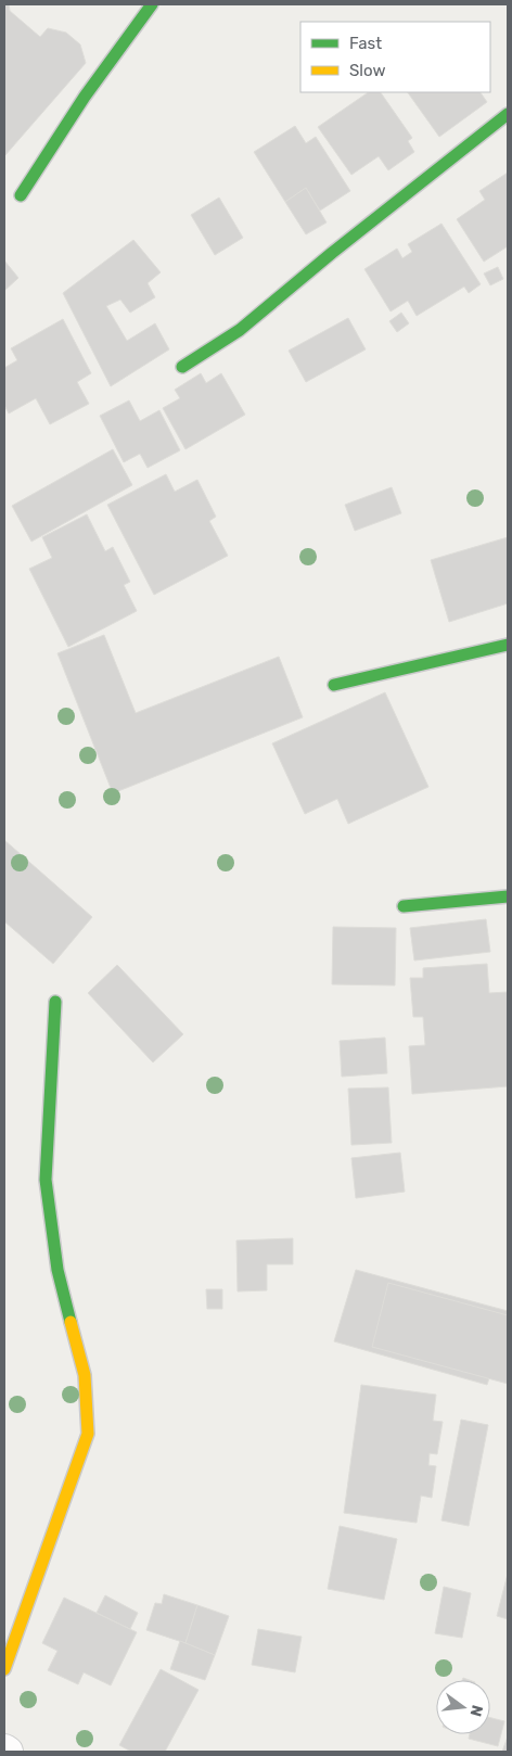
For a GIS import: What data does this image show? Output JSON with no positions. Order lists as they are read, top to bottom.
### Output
{
  "legend": ["Fast", "Slow"],
  "north": "right"
}
